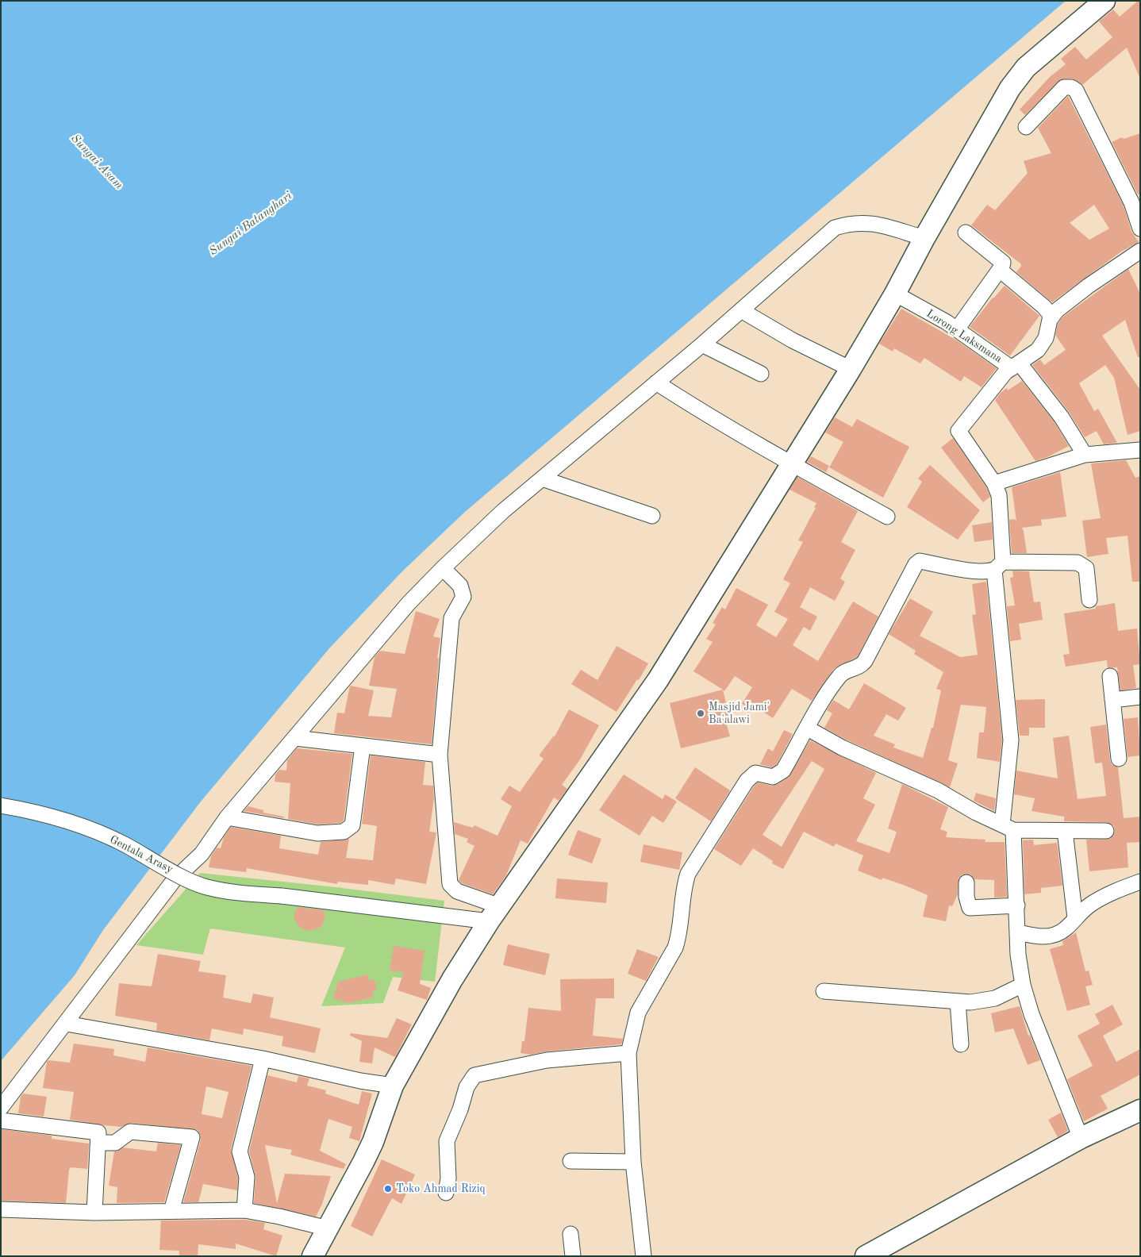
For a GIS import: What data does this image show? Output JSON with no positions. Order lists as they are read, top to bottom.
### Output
{
  "streets": {
    "street": ["Lorong Laksmana", "Gentala Arasy"]
  },
  "water": ["Sungai Asam", "Sungai Batanghari"],
  "places": ["Masjid Jami' Ba'alawi", "Toko Ahmad Riziq"]
}
